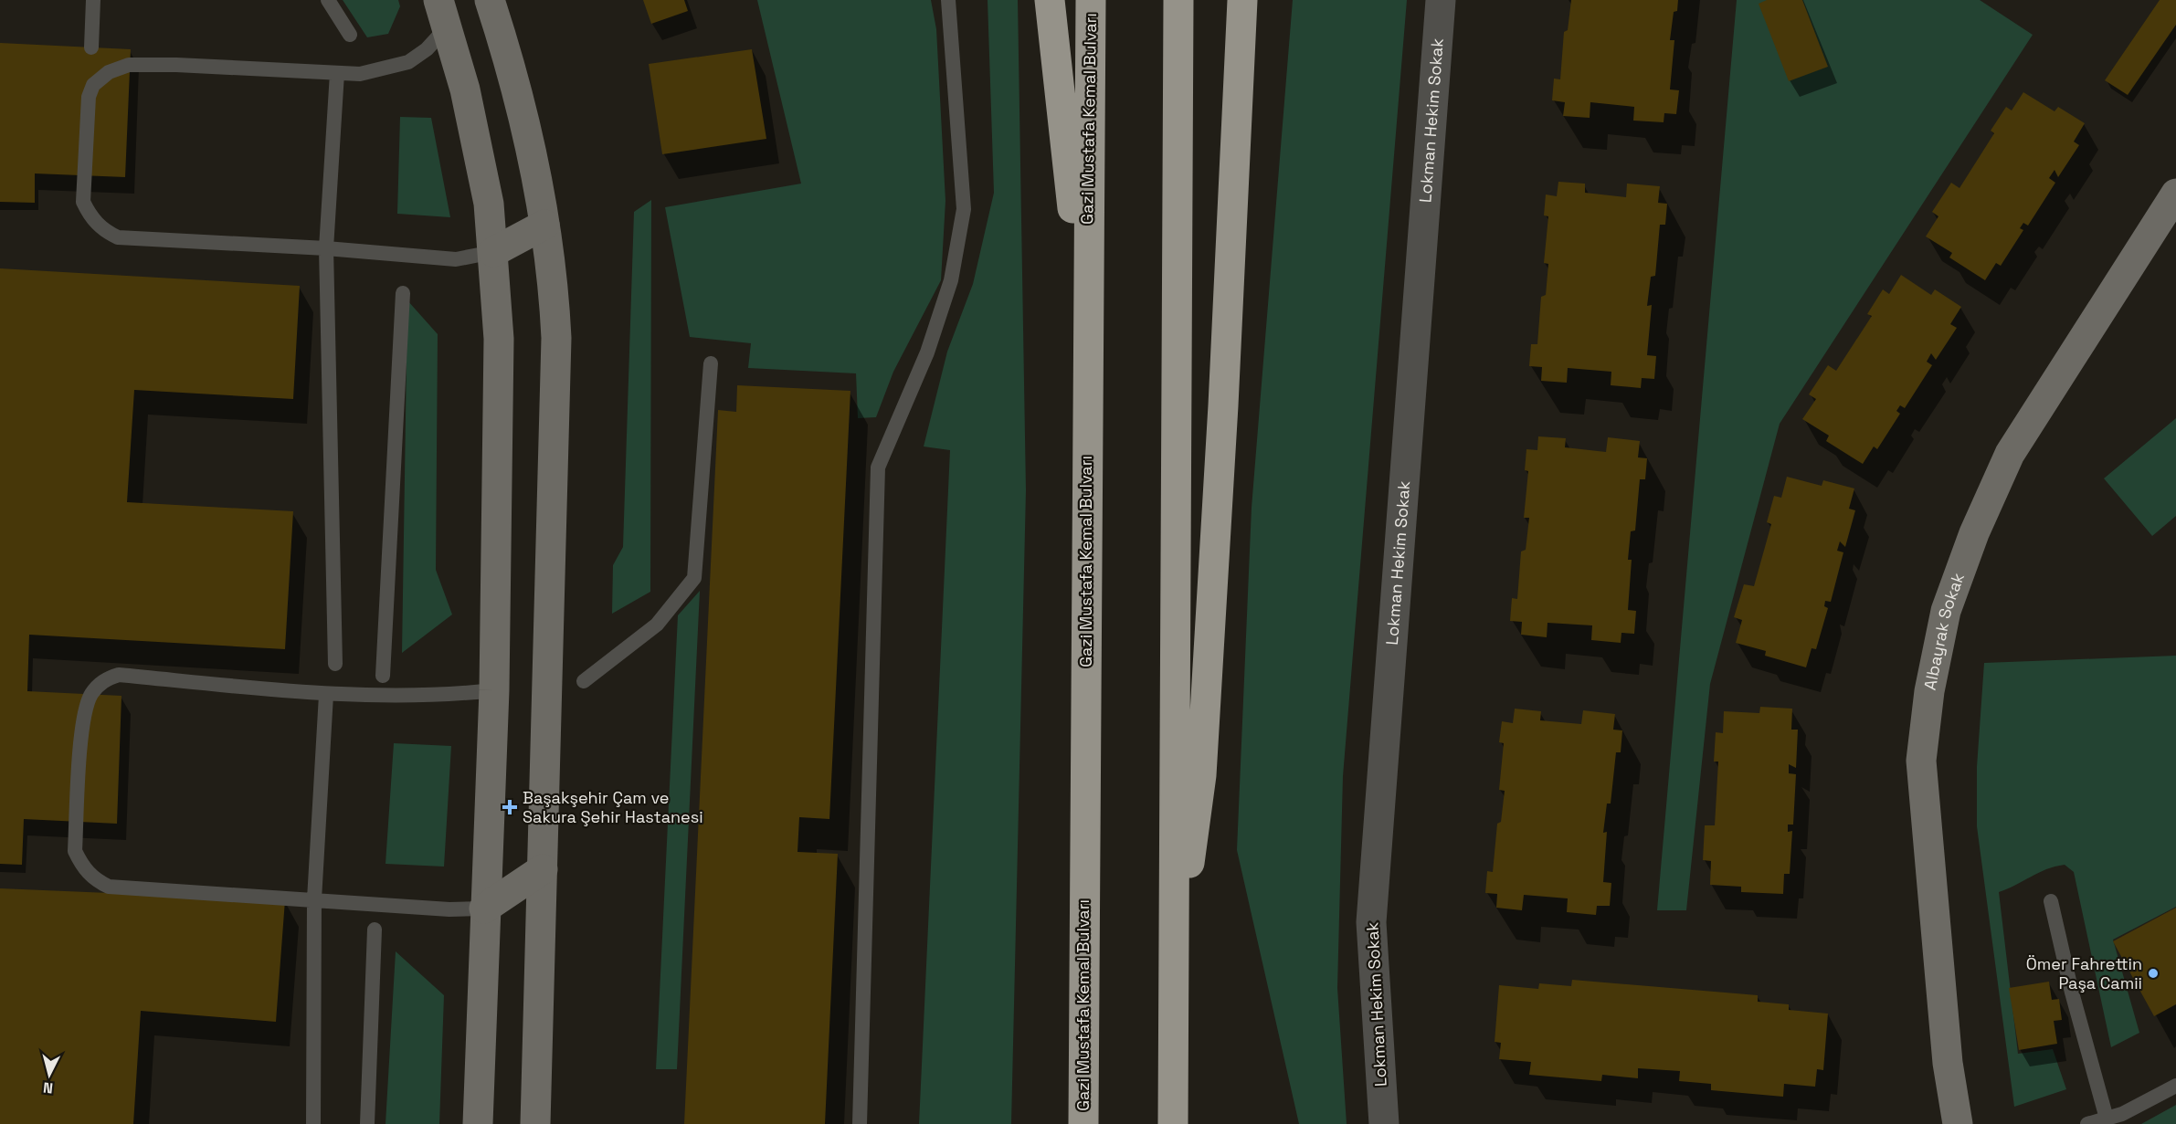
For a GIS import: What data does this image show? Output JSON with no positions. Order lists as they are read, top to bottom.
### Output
{
  "streets": {
    "highway": ["Gazi Mustafa Kemal Bulvarı"],
    "street": ["Lokman Hekim Sokak", "Albayrak Sokak"]
  },
  "places": {
    "health": ["Başakşehir Çam ve Sakura Şehir Hastanesi"],
    "other": ["Ömer Fahrettin Paşa Camii"]
  },
  "north": "bottom"
}
